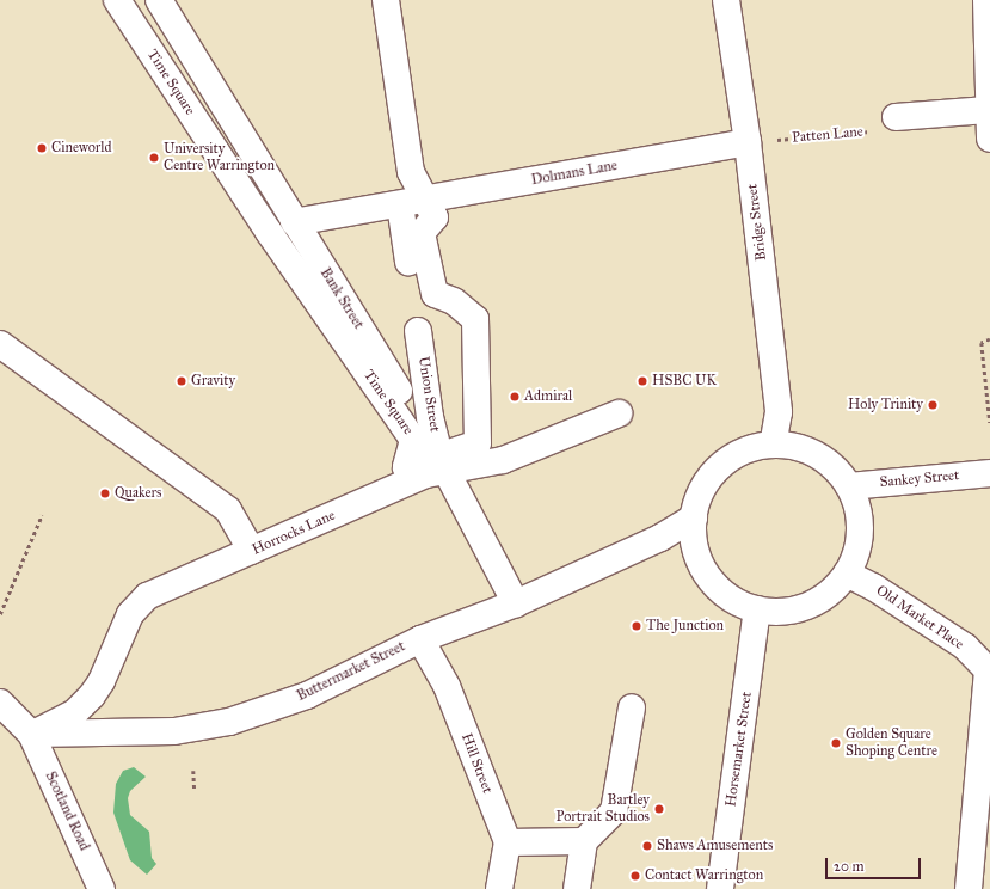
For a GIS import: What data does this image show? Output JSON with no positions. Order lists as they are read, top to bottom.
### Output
{
  "streets": {
    "street": [
      "Time Square",
      "Dolmans Lane",
      "Bridge Street",
      "Bank Street",
      "Union Street",
      "Sankey Street",
      "Horrocks Lane",
      "Old Market Place",
      "Buttermarket Street",
      "Horsemarket Street",
      "Hill Street",
      "Scotland Road"
    ],
    "path": ["Patten Lane"]
  },
  "crossings": [
    ["Time Square", "Dolmans Lane"],
    ["Time Square", "Bank Street"],
    ["Time Square", "Union Street"],
    ["Time Square", "Horrocks Lane"],
    ["Patten Lane", "Dolmans Lane"],
    ["Patten Lane", "Bridge Street"],
    ["Dolmans Lane", "Bridge Street"],
    ["Dolmans Lane", "Bank Street"],
    ["Bridge Street", "Sankey Street"],
    ["Bridge Street", "Old Market Place"],
    ["Bridge Street", "Buttermarket Street"],
    ["Bridge Street", "Horsemarket Street"],
    ["Bank Street", "Union Street"],
    ["Bank Street", "Horrocks Lane"],
    ["Bank Street", "Buttermarket Street"],
    ["Union Street", "Horrocks Lane"],
    ["Sankey Street", "Old Market Place"],
    ["Sankey Street", "Buttermarket Street"],
    ["Sankey Street", "Horsemarket Street"],
    ["Horrocks Lane", "Buttermarket Street"],
    ["Horrocks Lane", "Scotland Road"],
    ["Old Market Place", "Buttermarket Street"],
    ["Old Market Place", "Horsemarket Street"],
    ["Buttermarket Street", "Horsemarket Street"],
    ["Buttermarket Street", "Hill Street"],
    ["Buttermarket Street", "Scotland Road"]
  ],
  "places": [
    "Cineworld",
    "University Centre Warrington",
    "Gravity",
    "HSBC UK",
    "Admiral",
    "Holy Trinity",
    "Quakers",
    "The Junction",
    "Golden Square Shoping Centre",
    "Bartley Portrait Studios",
    "Shaws Amusements",
    "Contact Warrington"
  ],
  "scale_bar": "20 m"
}
